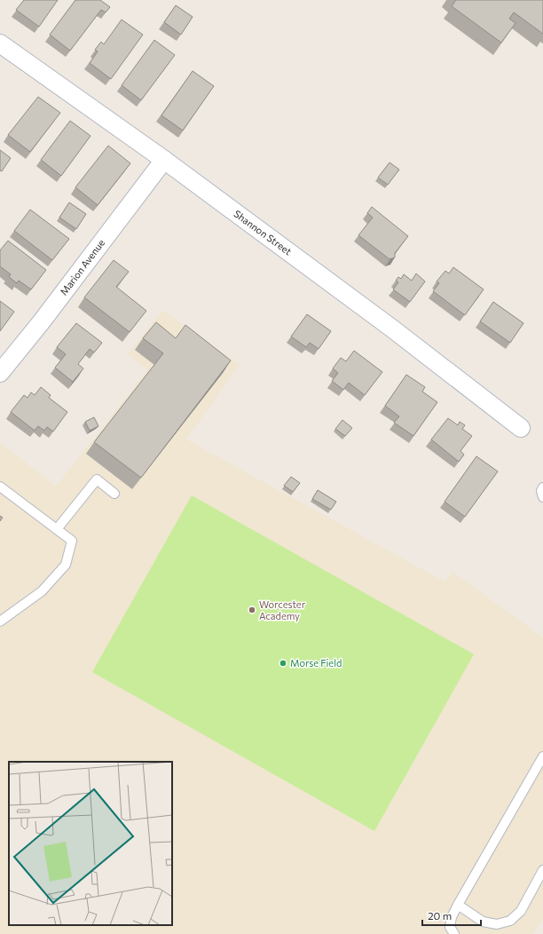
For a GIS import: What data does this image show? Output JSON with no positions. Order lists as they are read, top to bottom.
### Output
{
  "streets": {
    "street": ["Shannon Street", "Marion Avenue"]
  },
  "crossings": [
    ["Shannon Street", "Marion Avenue"]
  ],
  "places": ["Worcester Academy", "Morse Field"],
  "scale_bar": "20 m"
}
